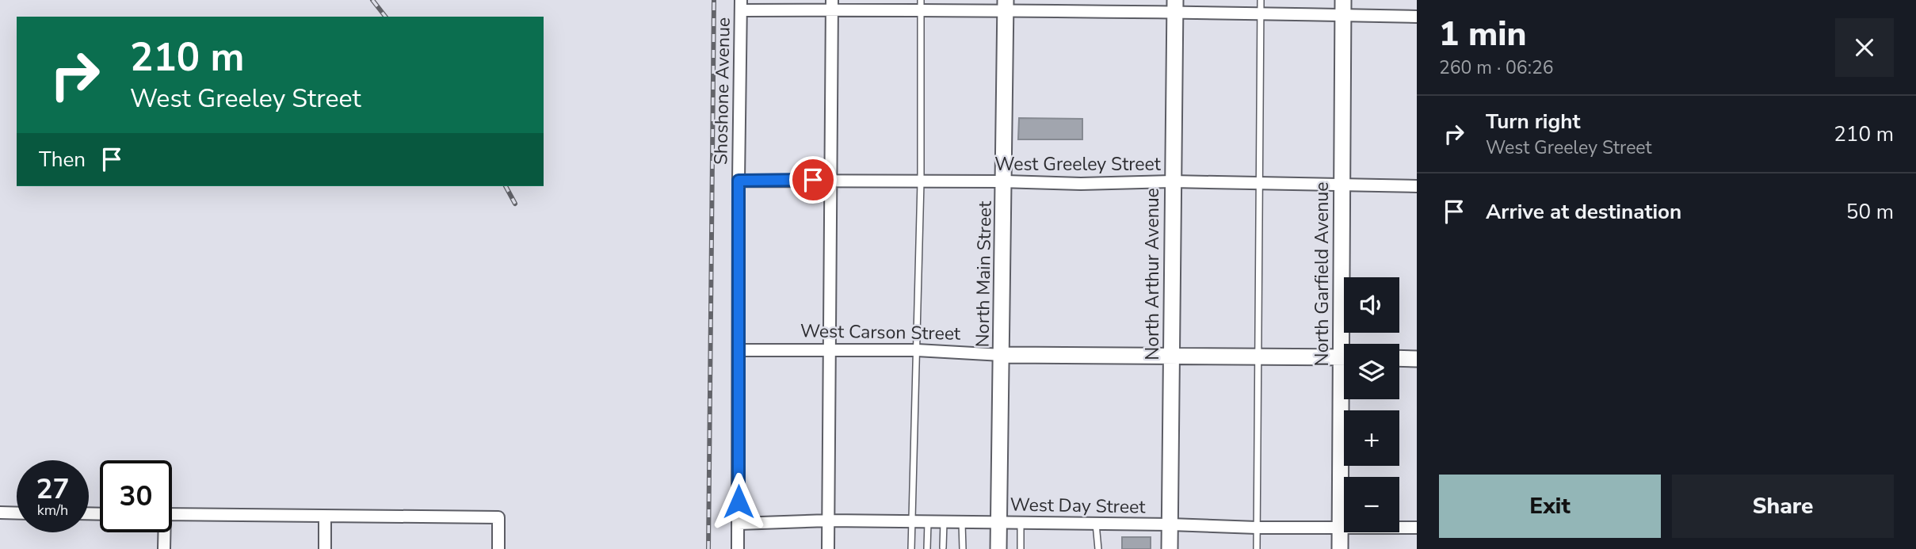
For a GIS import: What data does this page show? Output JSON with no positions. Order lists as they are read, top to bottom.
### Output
{
  "streets": {
    "main road": [
      "North Main Street",
      "North Arthur Avenue",
      "North Garfield Avenue",
      "West Carson Street"
    ],
    "street": ["Shoshone Avenue", "West Greeley Street", "West Day Street"]
  },
  "crossings": [
    ["Shoshone Avenue", "West Greeley Street"],
    ["Shoshone Avenue", "West Carson Street"],
    ["Shoshone Avenue", "West Day Street"],
    ["West Greeley Street", "North Main Street"],
    ["West Greeley Street", "North Arthur Avenue"],
    ["West Greeley Street", "North Garfield Avenue"],
    ["North Main Street", "West Carson Street"],
    ["North Main Street", "West Day Street"],
    ["North Arthur Avenue", "West Carson Street"],
    ["North Arthur Avenue", "West Day Street"],
    ["North Garfield Avenue", "West Day Street"]
  ],
  "page": {
    "heading": ["1 min", "260 m · 06:26"],
    "turn": ["210 m", "West Greeley Street"],
    "list": [
      {
        "name": "Turn right",
        "note": "West Greeley Street",
        "value": "210 m"
      },
      {
        "name": "Arrive at destination",
        "value": "50 m"
      }
    ],
    "then": "Then",
    "map_buttons": ["+", "−"],
    "speed": "27 km/h",
    "limit": "30",
    "buttons": ["Exit", "Share"]
  }
}
